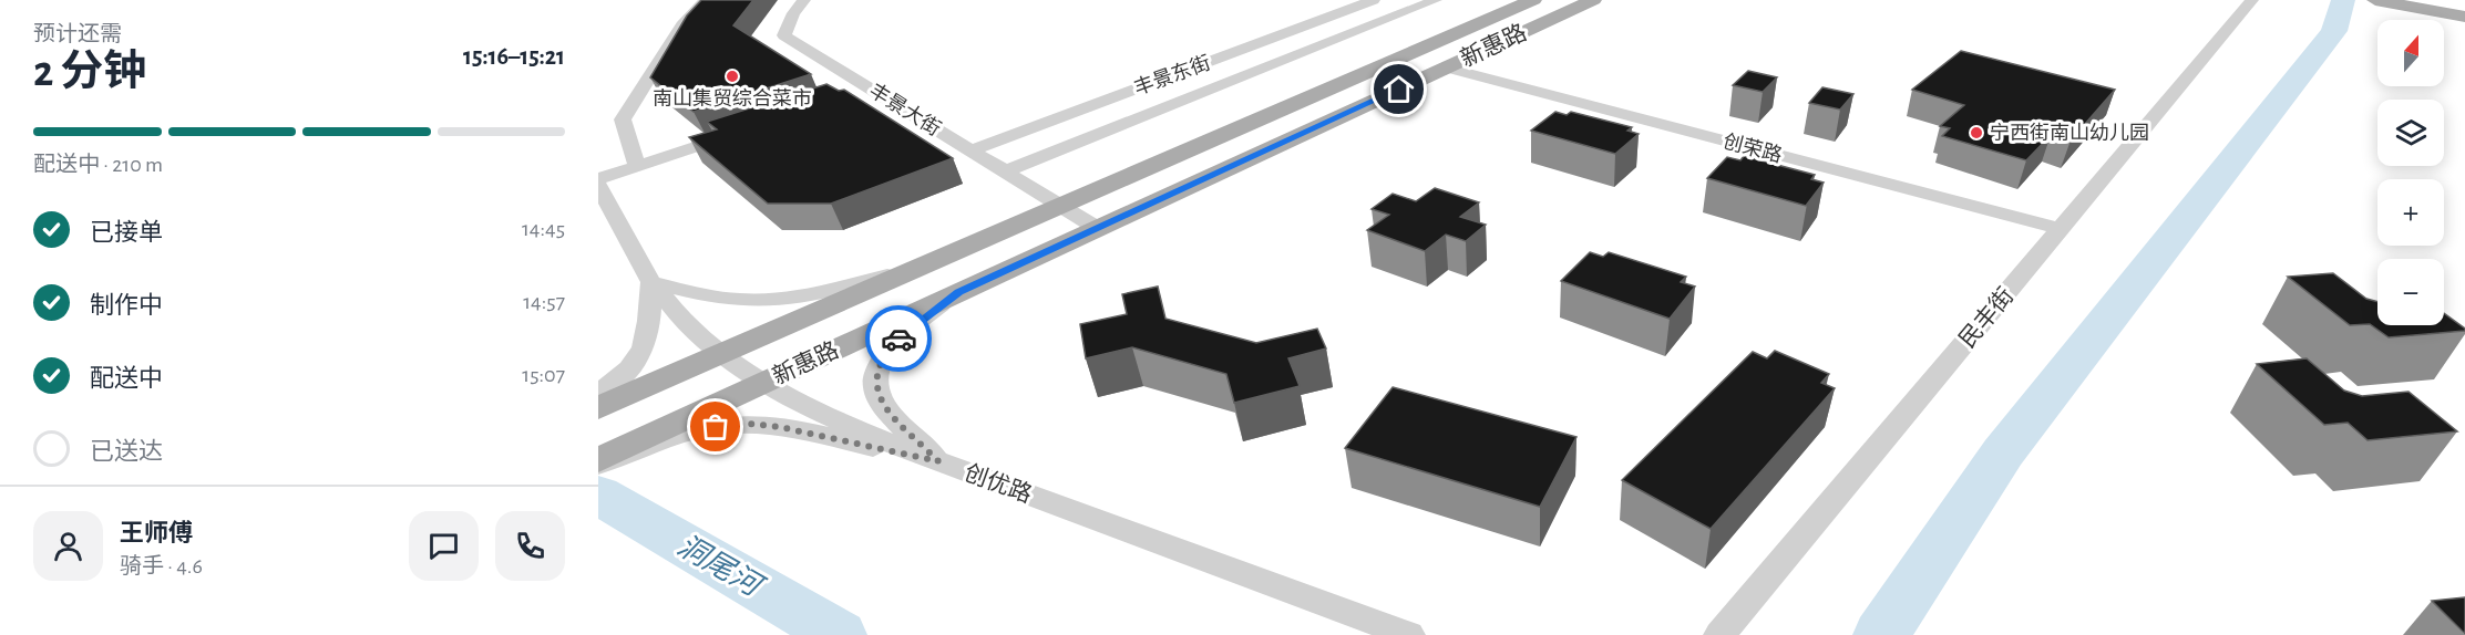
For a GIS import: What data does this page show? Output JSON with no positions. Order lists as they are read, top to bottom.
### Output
{
  "streets": {
    "main road": ["新惠路"],
    "street": [
      "丰景东街",
      "丰景大街",
      "创荣路",
      "民丰街",
      "创优路"
    ]
  },
  "crossings": [
    ["新惠路", "丰景大街"],
    ["新惠路", "创荣路"],
    ["新惠路", "创优路"],
    ["丰景东街", "丰景大街"],
    ["创荣路", "民丰街"]
  ],
  "water": ["洞尾河"],
  "places": ["南山集贸综合菜市", "宁西街南山幼儿园"],
  "north": "top",
  "page": {
    "heading": ["2 分钟", "预计还需", "15:16–15:21"],
    "panel": ["王师傅", "骑手 · 4.6"],
    "map_buttons": ["+", "−"],
    "bar": "配送中 · 210 m",
    "list": [
      ["已接单", "14:45"],
      ["制作中", "14:57"],
      ["配送中", "15:07"],
      "已送达"
    ]
  }
}
